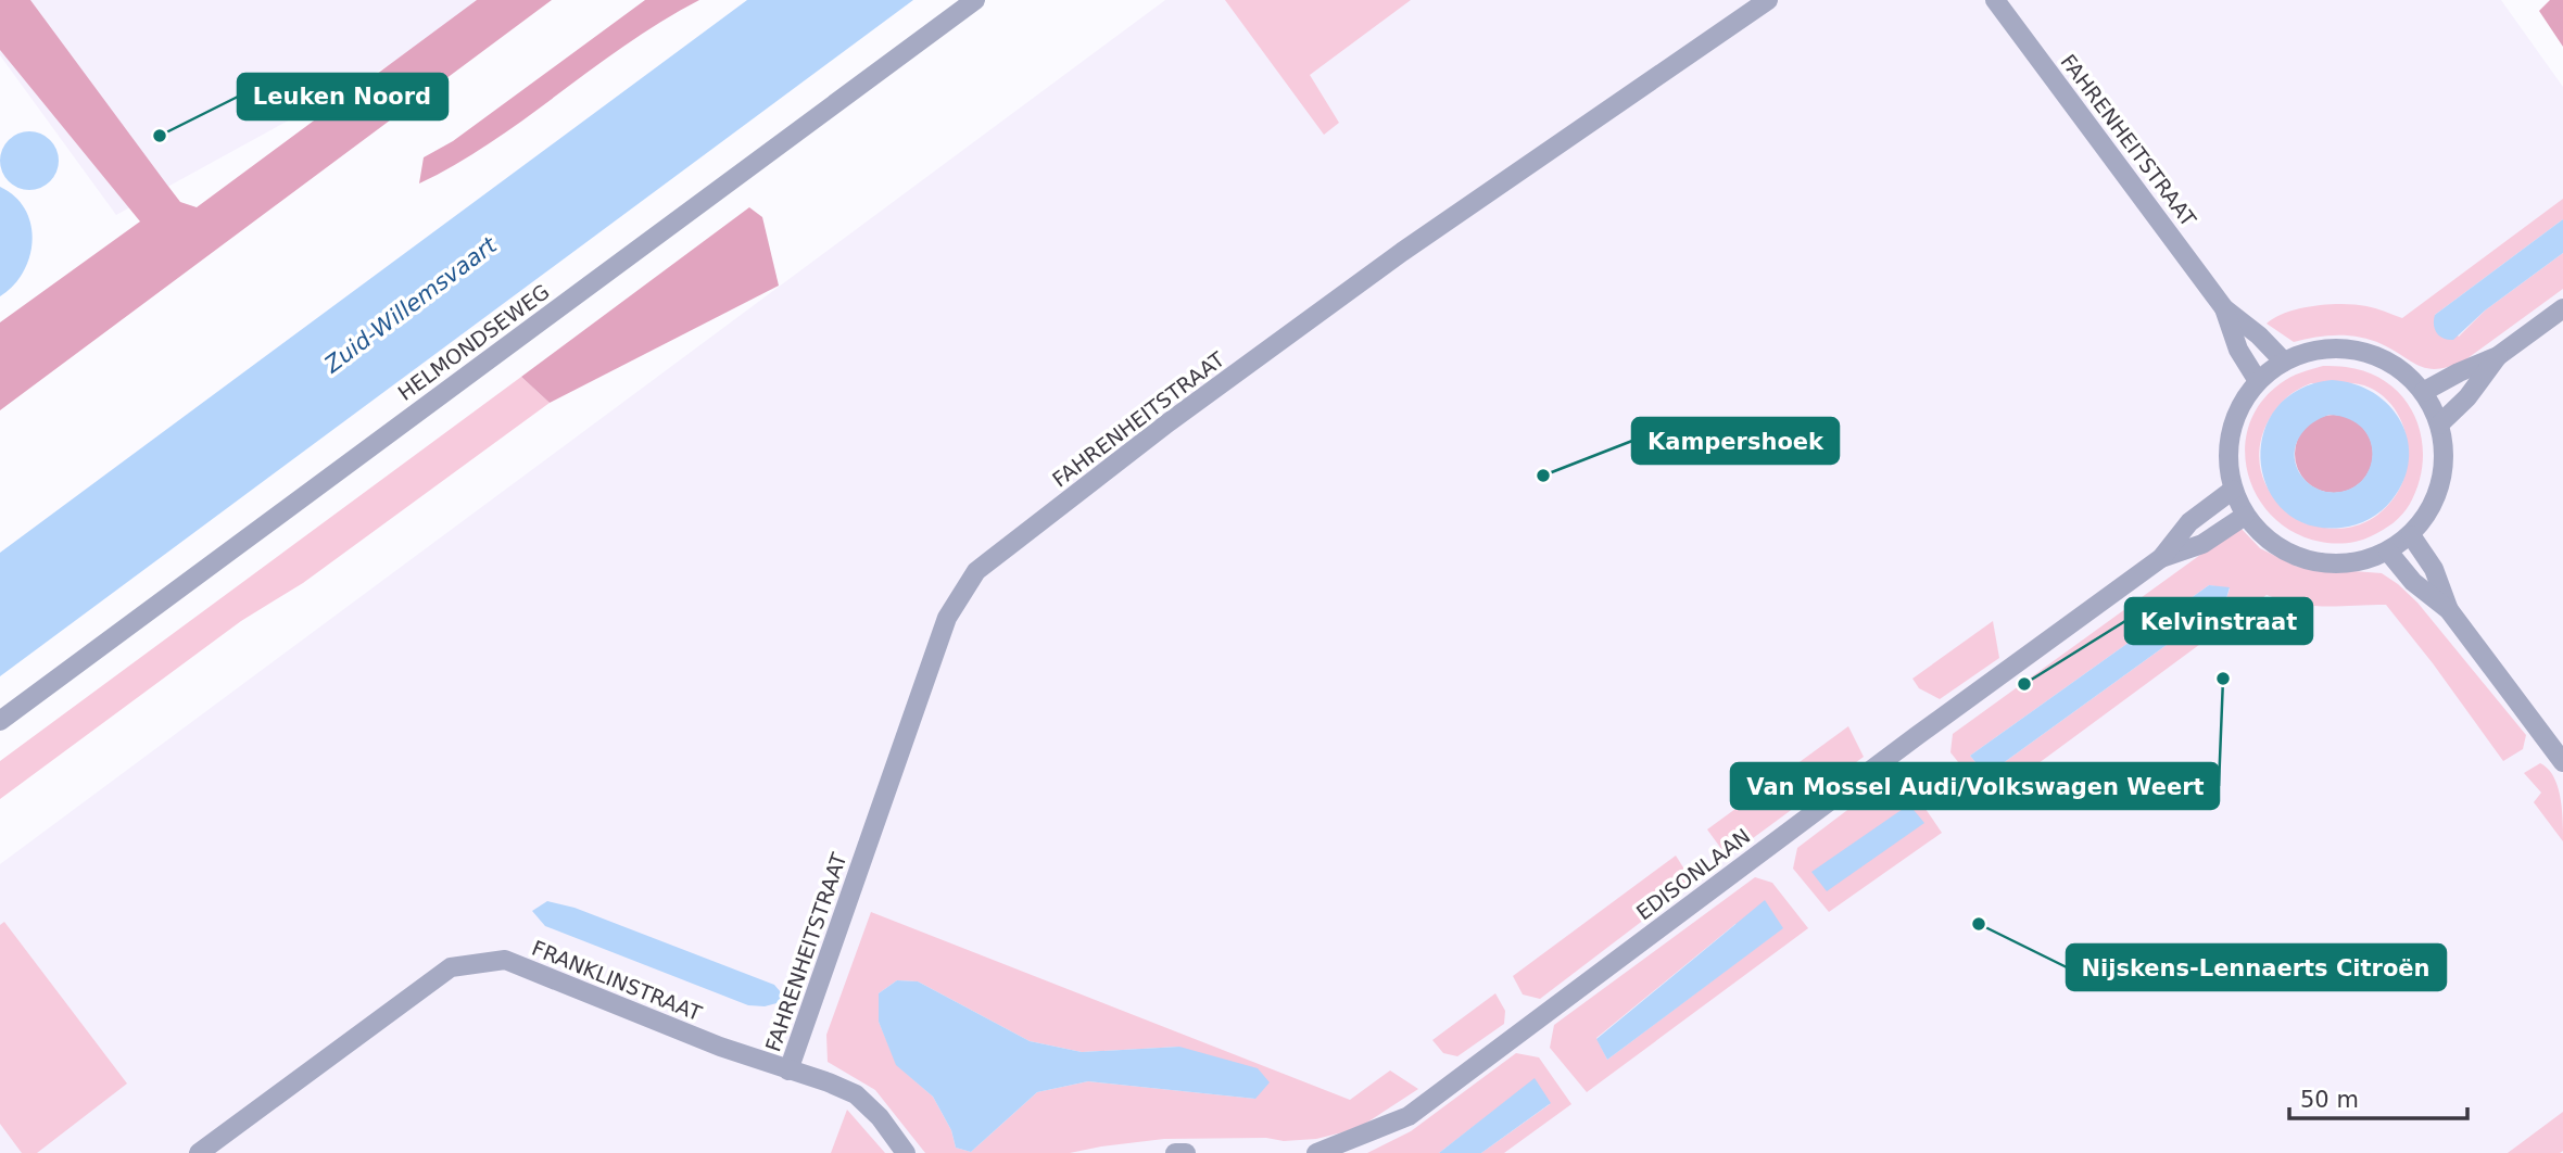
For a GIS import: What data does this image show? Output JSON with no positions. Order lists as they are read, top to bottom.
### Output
{
  "streets": {
    "street": [
      "FAHRENHEITSTRAAT",
      "HELMONDSEWEG",
      "EDISONLAAN",
      "FRANKLINSTRAAT"
    ]
  },
  "crossings": [
    ["FAHRENHEITSTRAAT", "EDISONLAAN"],
    ["FAHRENHEITSTRAAT", "FRANKLINSTRAAT"]
  ],
  "water": ["Zuid-Willemsvaart"],
  "places": [
    "Leuken Noord",
    "Kampershoek",
    "Van Mossel Audi/Volkswagen Weert",
    "Kelvinstraat",
    "Nijskens-Lennaerts Citroën"
  ],
  "scale_bar": "50 m"
}
